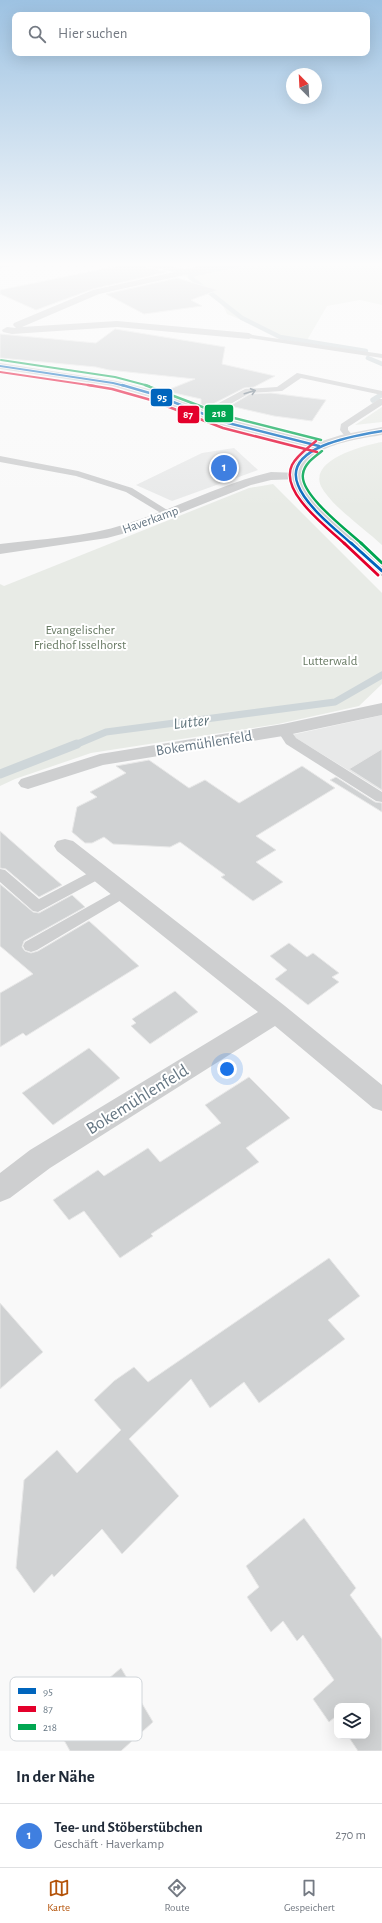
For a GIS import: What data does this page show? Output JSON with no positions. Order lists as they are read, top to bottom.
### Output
{
  "streets": {
    "street": ["Haverkamp", "Bokemühlenfeld"]
  },
  "water": ["Lutter"],
  "parks": ["Evangelischer Friedhof Isselhorst", "Lutterwald"],
  "lines": ["transit line 218", "transit line 95", "transit line 87"],
  "legend": ["95", "87", "218"],
  "north": "top left",
  "page": {
    "search": "Hier suchen",
    "pins": "1",
    "heading": "In der Nähe",
    "list": [
      {
        "mark": "1",
        "name": "Tee- und Stöberstübchen",
        "note": "Geschäft · Haverkamp",
        "value": "270 m"
      }
    ],
    "nav": ["Karte", "Route", "Gespeichert"]
  }
}
